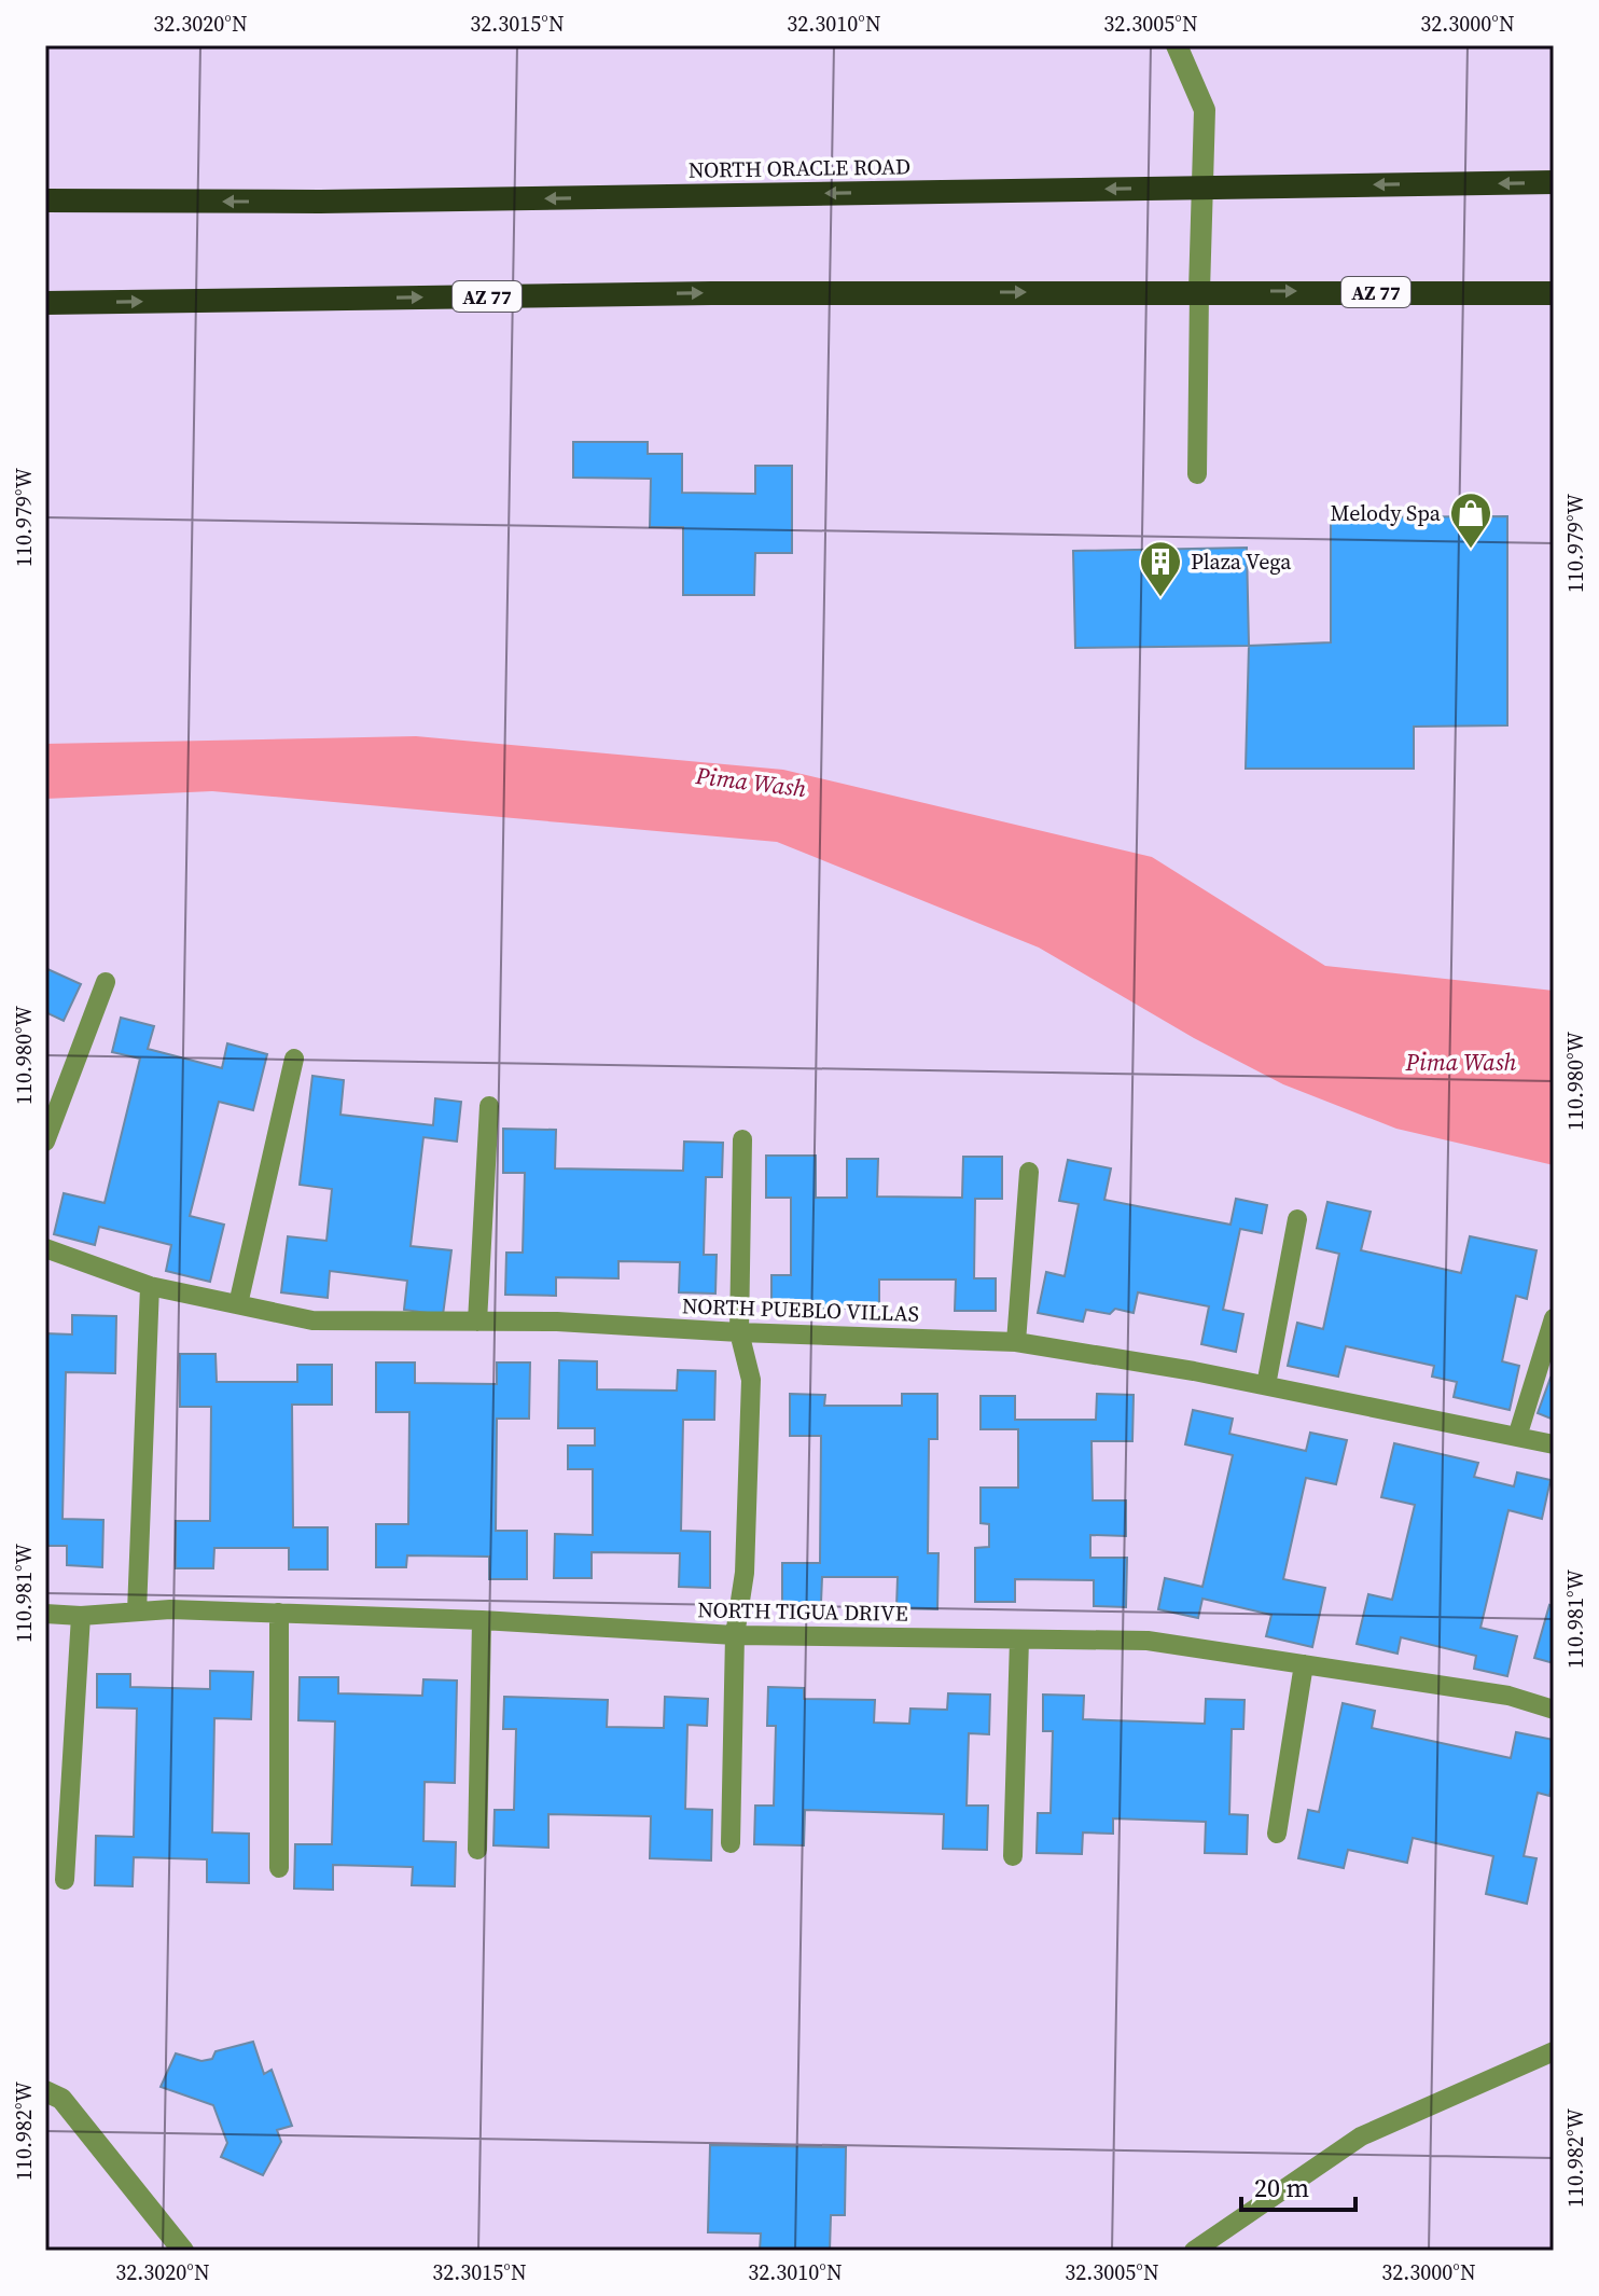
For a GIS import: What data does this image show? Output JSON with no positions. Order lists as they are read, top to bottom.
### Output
{
  "streets": {
    "highway": ["NORTH ORACLE ROAD", "AZ 77"],
    "lane": ["NORTH PUEBLO VILLAS", "NORTH TIGUA DRIVE"]
  },
  "water": ["Pima Wash"],
  "places": {
    "shop": ["Melody Spa"],
    "building": ["Plaza Vega"]
  },
  "scale_bar": "20 m",
  "coordinates": [
    "32.3020°N",
    "32.3015°N",
    "32.3010°N",
    "32.3005°N",
    "32.3000°N",
    "110.979°W",
    "110.980°W",
    "110.981°W",
    "110.982°W"
  ]
}
